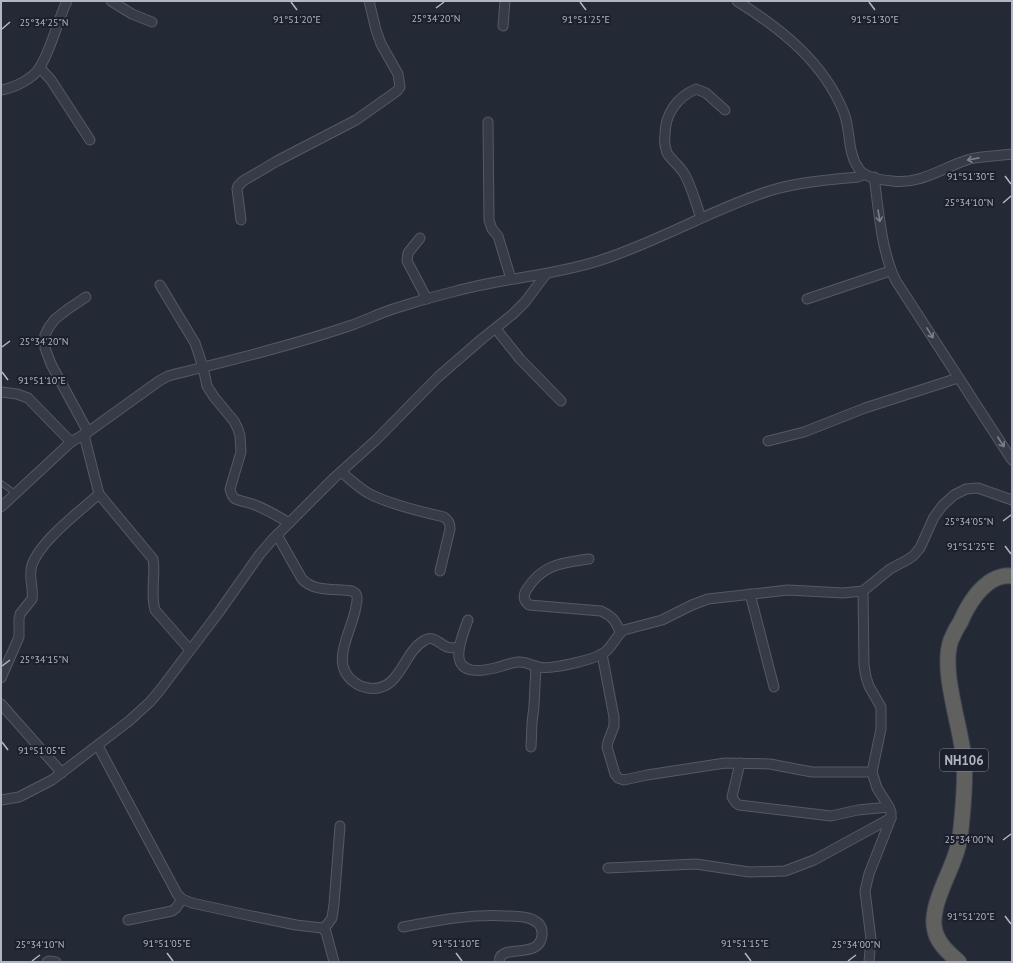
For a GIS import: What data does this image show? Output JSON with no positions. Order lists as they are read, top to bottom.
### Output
{
  "streets": {
    "highway": ["NH106"]
  },
  "coordinates": [
    "25°34'20\"N",
    "91°51'20\"E",
    "91°51'25\"E",
    "91°51'30\"E",
    "25°34'25\"N",
    "25°34'10\"N",
    "91°51'10\"E",
    "25°34'05\"N",
    "25°34'15\"N",
    "91°51'05\"E",
    "25°34'00\"N",
    "91°51'15\"E"
  ]
}
